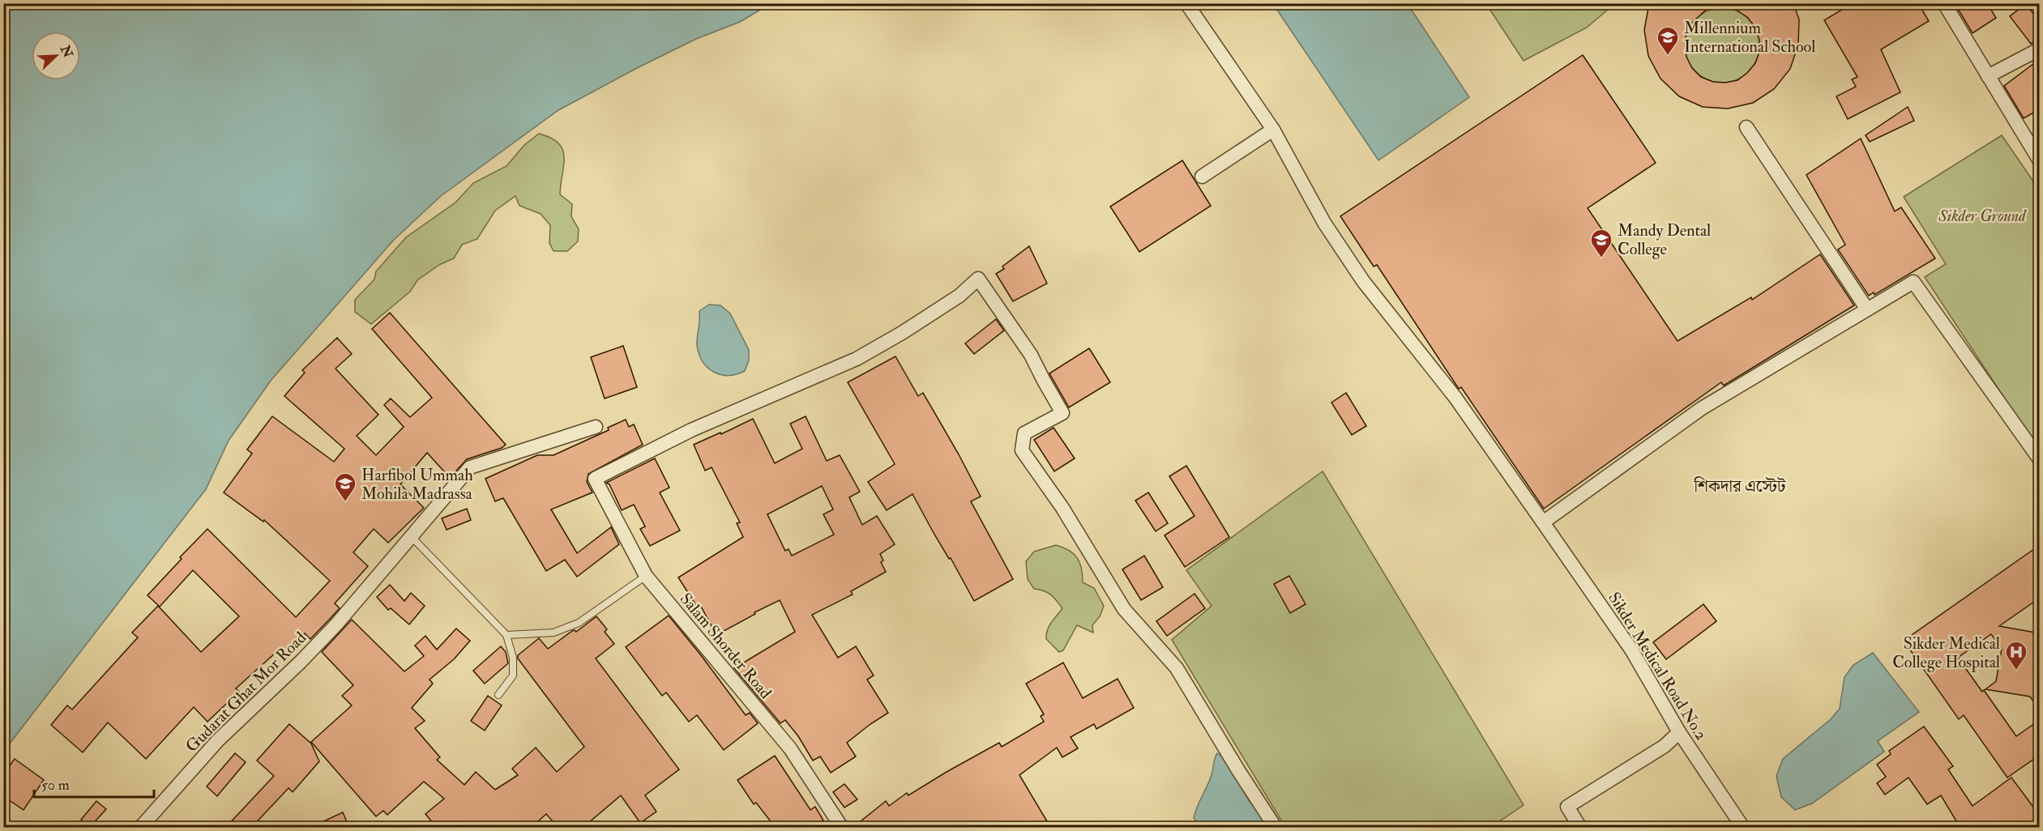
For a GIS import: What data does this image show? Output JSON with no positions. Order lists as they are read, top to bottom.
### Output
{
  "streets": {
    "street": ["Salam Shorder Road", "Sikder Medical Road No.2", "Gudarat Ghat Mor Road"]
  },
  "districts": ["শিকদার এস্টেট"],
  "parks": ["Sikder Ground"],
  "places": {
    "school or university": ["Millennium International School", "Mandy Dental College", "Harfibol Ummah Mohila Madrassa"],
    "hospital": ["Sikder Medical College Hospital"]
  },
  "scale_bar": "50 m",
  "north": "top right"
}
